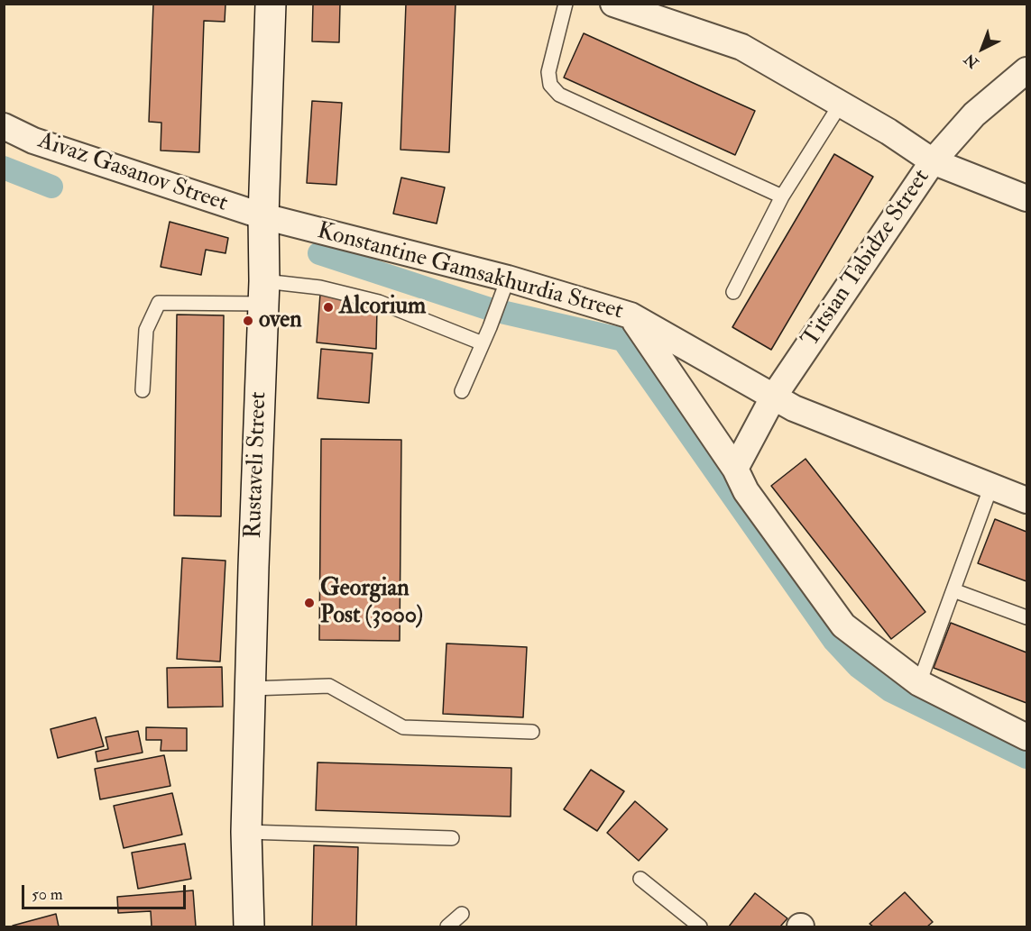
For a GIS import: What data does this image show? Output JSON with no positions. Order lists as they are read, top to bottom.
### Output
{
  "streets": {
    "main road": ["Rustaveli Street"],
    "street": ["Aivaz Gasanov Street", "Titsian Tabidze Street", "Konstantine Gamsakhurdia Street"]
  },
  "crossings": [
    ["Aivaz Gasanov Street", "Konstantine Gamsakhurdia Street"],
    ["Aivaz Gasanov Street", "Rustaveli Street"],
    ["Titsian Tabidze Street", "Konstantine Gamsakhurdia Street"],
    ["Konstantine Gamsakhurdia Street", "Rustaveli Street"]
  ],
  "places": ["Alcorium", "oven", "Georgian Post (3000)"],
  "scale_bar": "50 m",
  "north": "bottom left"
}
